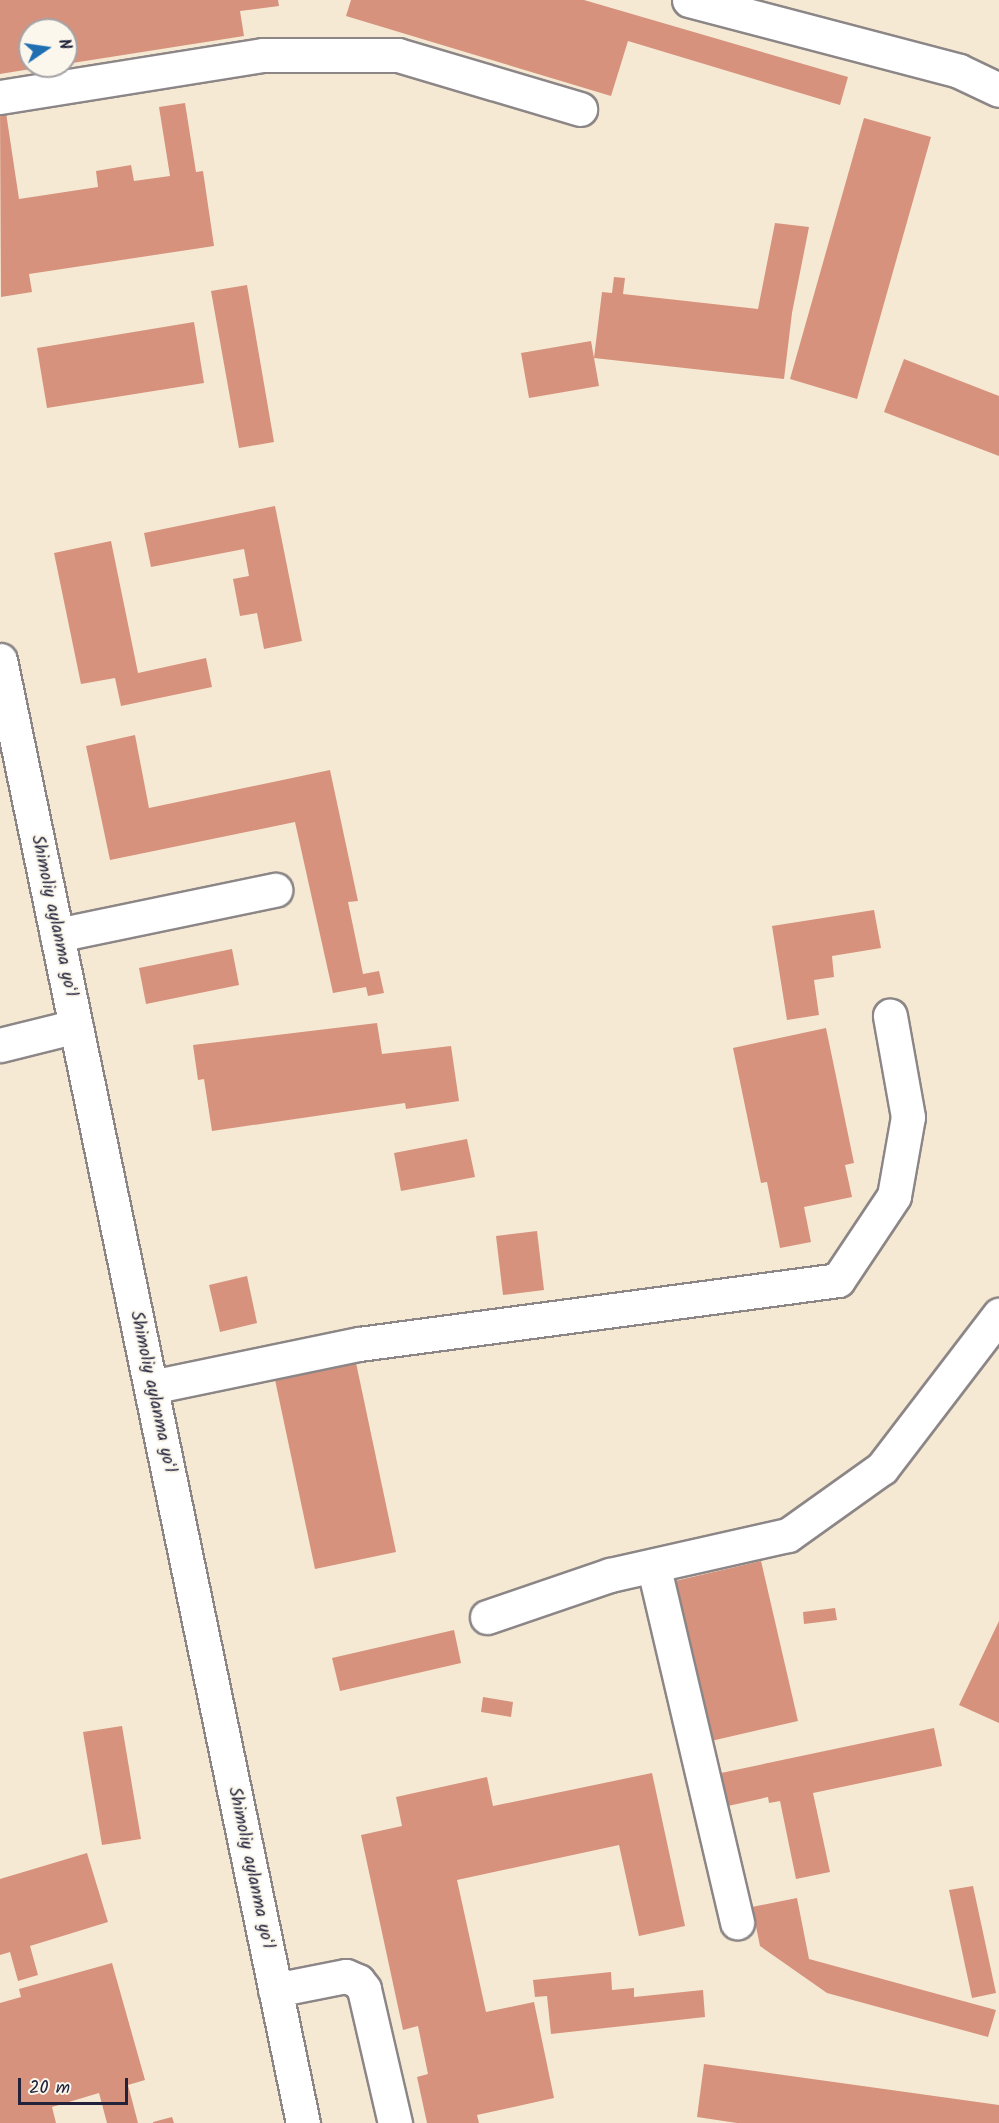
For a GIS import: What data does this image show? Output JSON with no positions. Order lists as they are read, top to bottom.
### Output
{
  "streets": {
    "main road": ["Shimoliy aylanma yoʻl"]
  },
  "scale_bar": "20 m",
  "north": "right"
}
